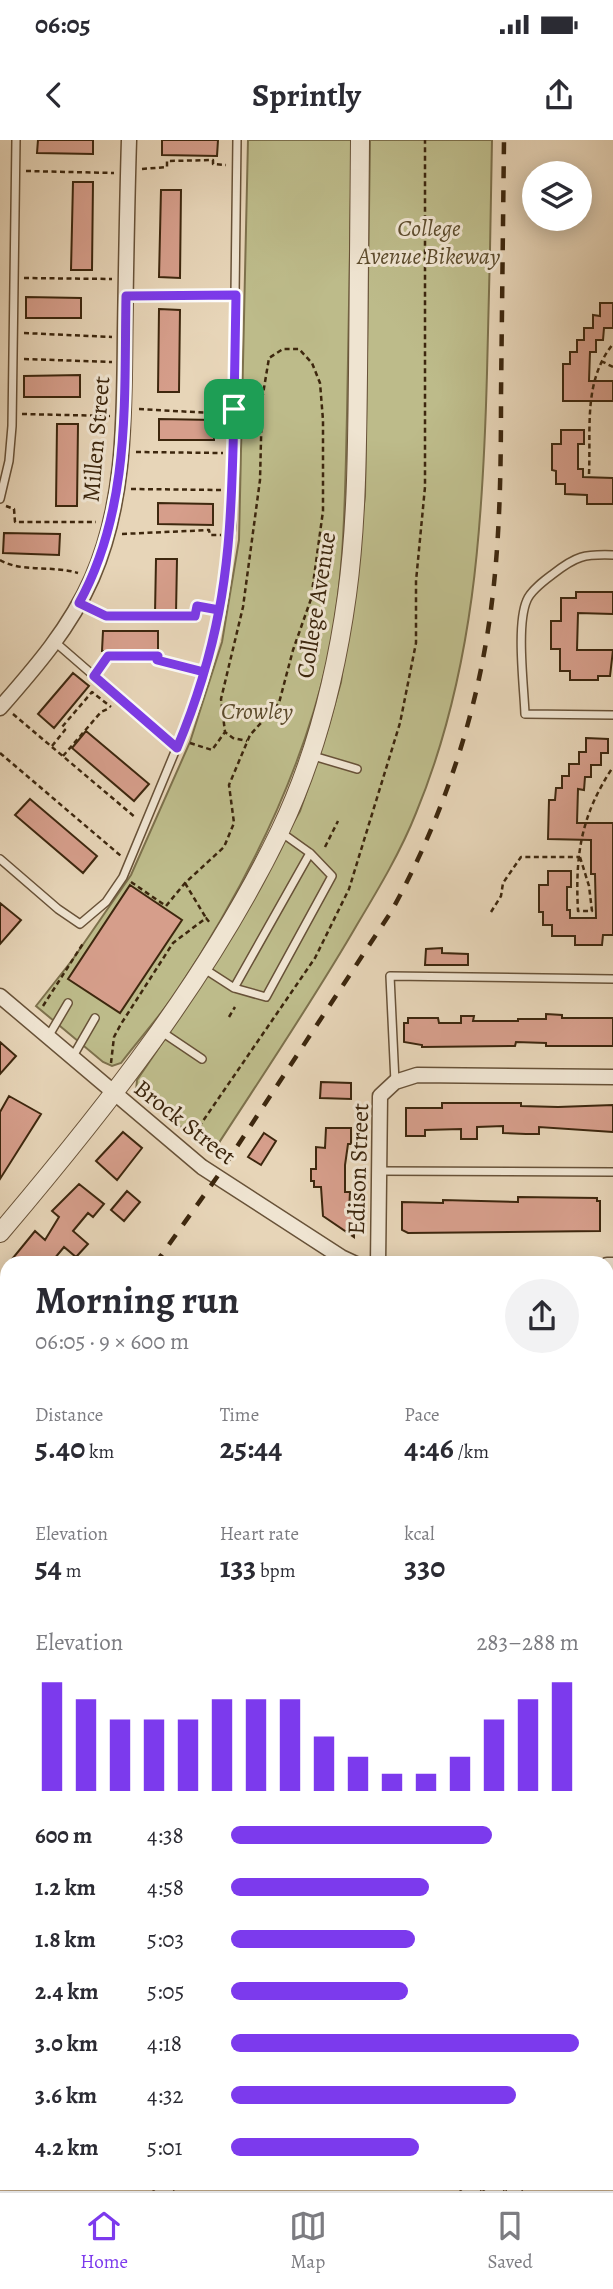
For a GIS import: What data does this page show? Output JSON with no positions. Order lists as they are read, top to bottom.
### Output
{
  "streets": {
    "street": [
      "Millen Street",
      "College Avenue",
      "Brock Street",
      "Edison Street"
    ]
  },
  "crossings": [
    ["College Avenue", "Brock Street"]
  ],
  "parks": ["College Avenue Bikeway", "Crowley"],
  "page": {
    "status": "06:05",
    "header": "Sprintly",
    "heading": ["Morning run", "06:05 · 9 × 600 m"],
    "stats": [
      ["Distance", "5.40 km"],
      ["Time", "25:44"],
      ["Pace", "4:46 /km"],
      ["Elevation", "54 m"],
      ["Heart rate", "133 bpm"],
      ["kcal", "330"]
    ],
    "chart": ["Elevation", "283–288 m"],
    "list": [
      {
        "name": "600 m",
        "note": "4:38"
      },
      {
        "name": "1.2 km",
        "note": "4:58"
      },
      {
        "name": "1.8 km",
        "note": "5:03"
      },
      {
        "name": "2.4 km",
        "note": "5:05"
      },
      {
        "name": "3.0 km",
        "note": "4:18"
      },
      {
        "name": "3.6 km",
        "note": "4:32"
      },
      {
        "name": "4.2 km",
        "note": "5:01"
      }
    ],
    "tabs": ["Home", "Map", "Saved"]
  }
}
